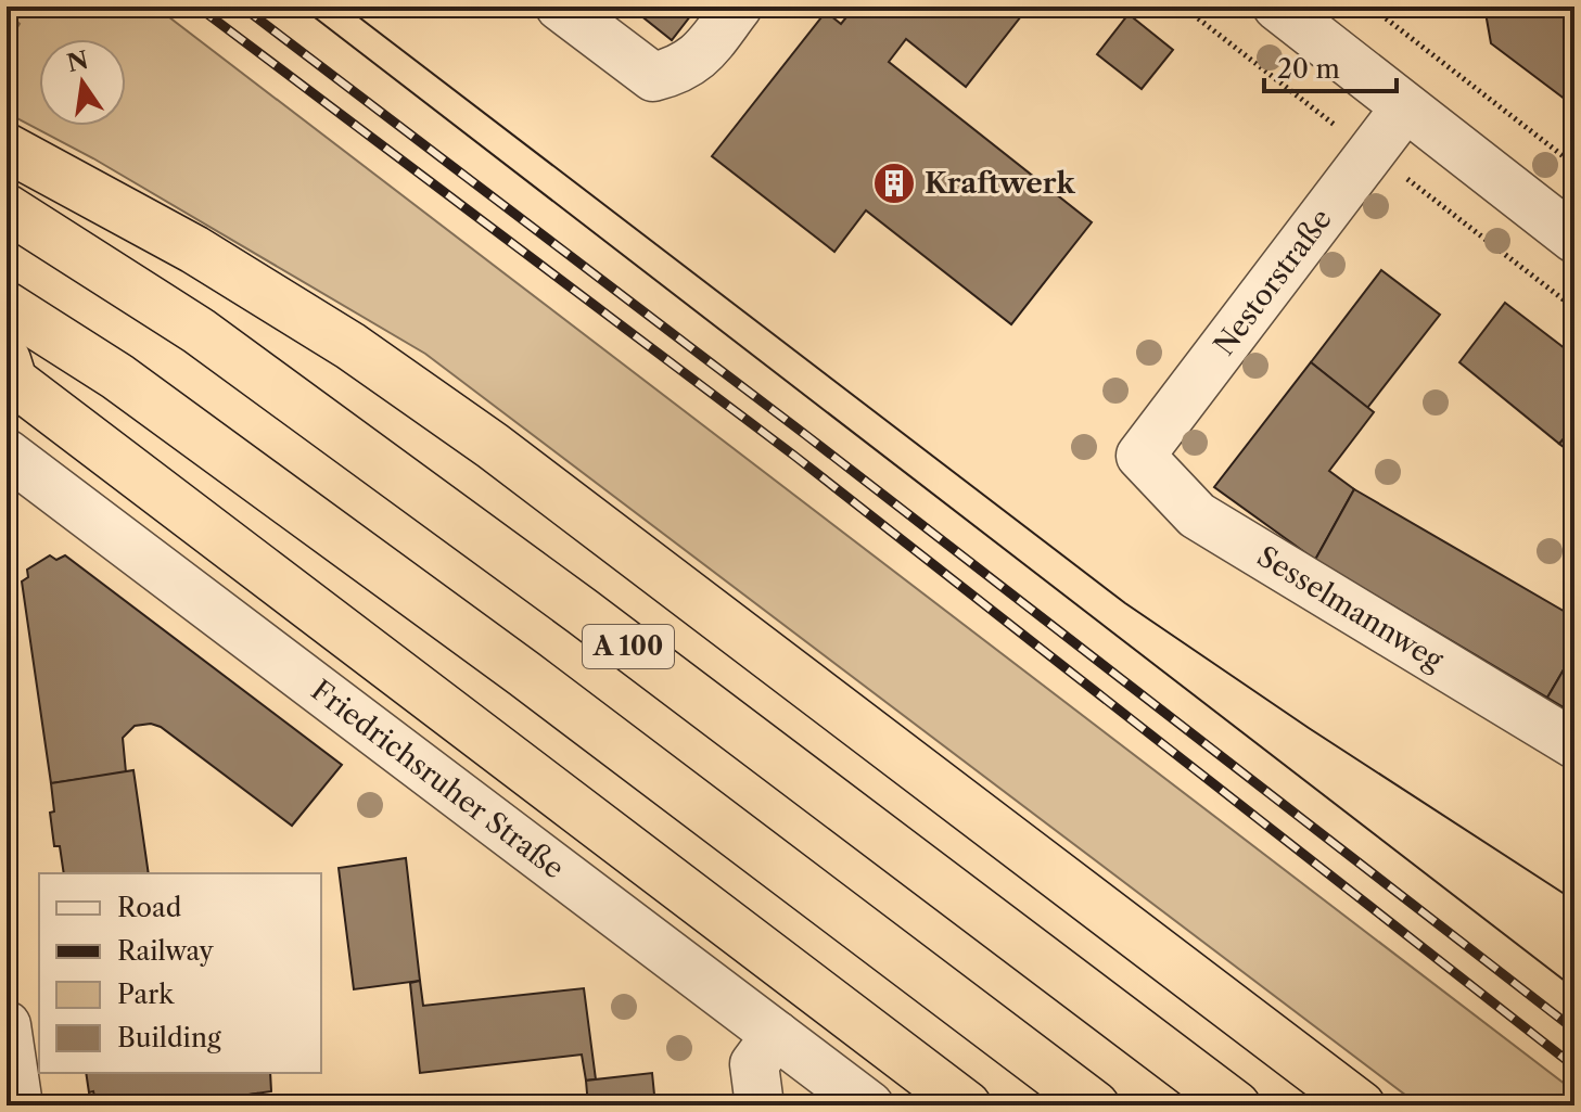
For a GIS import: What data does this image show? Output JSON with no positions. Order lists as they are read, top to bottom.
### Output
{
  "streets": {
    "highway": ["A 100"],
    "street": ["Nestorstraße", "Sesselmannweg", "Friedrichsruher Straße"]
  },
  "crossings": [
    ["Nestorstraße", "Sesselmannweg"]
  ],
  "places": {
    "building": ["Kraftwerk"]
  },
  "legend": [
    "Road",
    "Railway",
    "Park",
    "Building"
  ],
  "scale_bar": "20 m",
  "north": "top"
}
